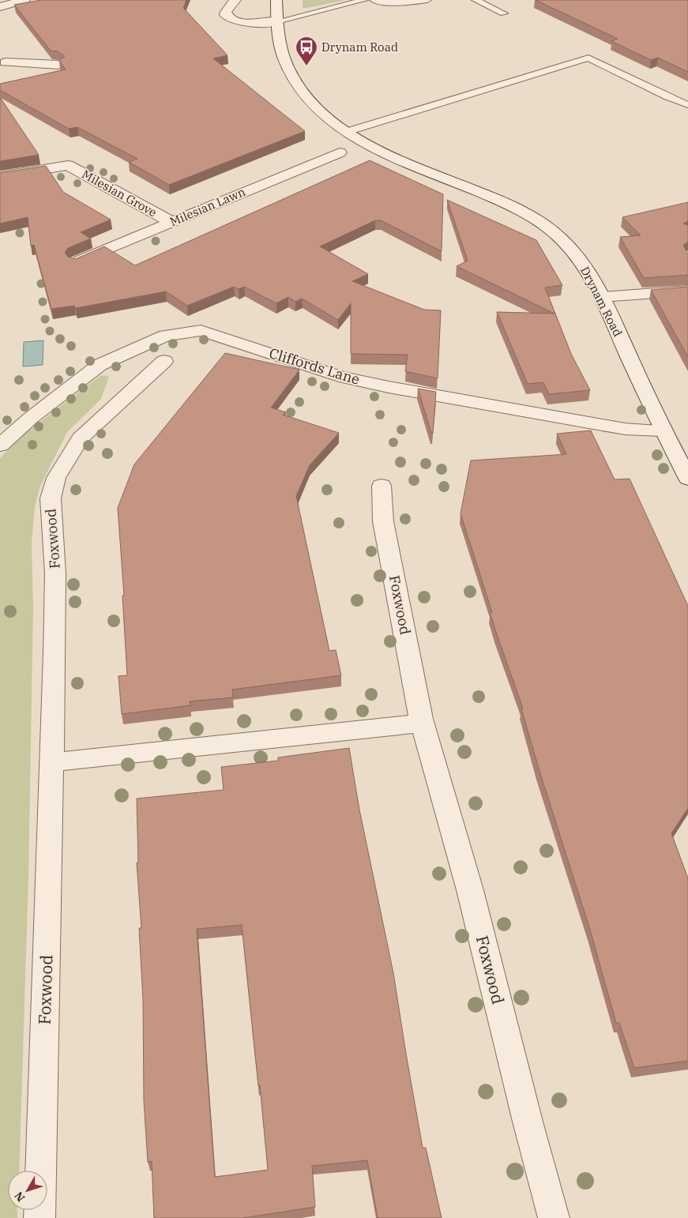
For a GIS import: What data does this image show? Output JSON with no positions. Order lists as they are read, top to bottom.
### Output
{
  "streets": {
    "street": [
      "Milesian Grove",
      "Milesian Lawn",
      "Drynam Road",
      "Cliffords Lane",
      "Foxwood"
    ]
  },
  "crossings": [
    ["Milesian Grove", "Milesian Lawn"],
    ["Drynam Road", "Cliffords Lane"]
  ],
  "places": {
    "bus stop": ["Drynam Road"]
  },
  "north": "bottom left"
}
